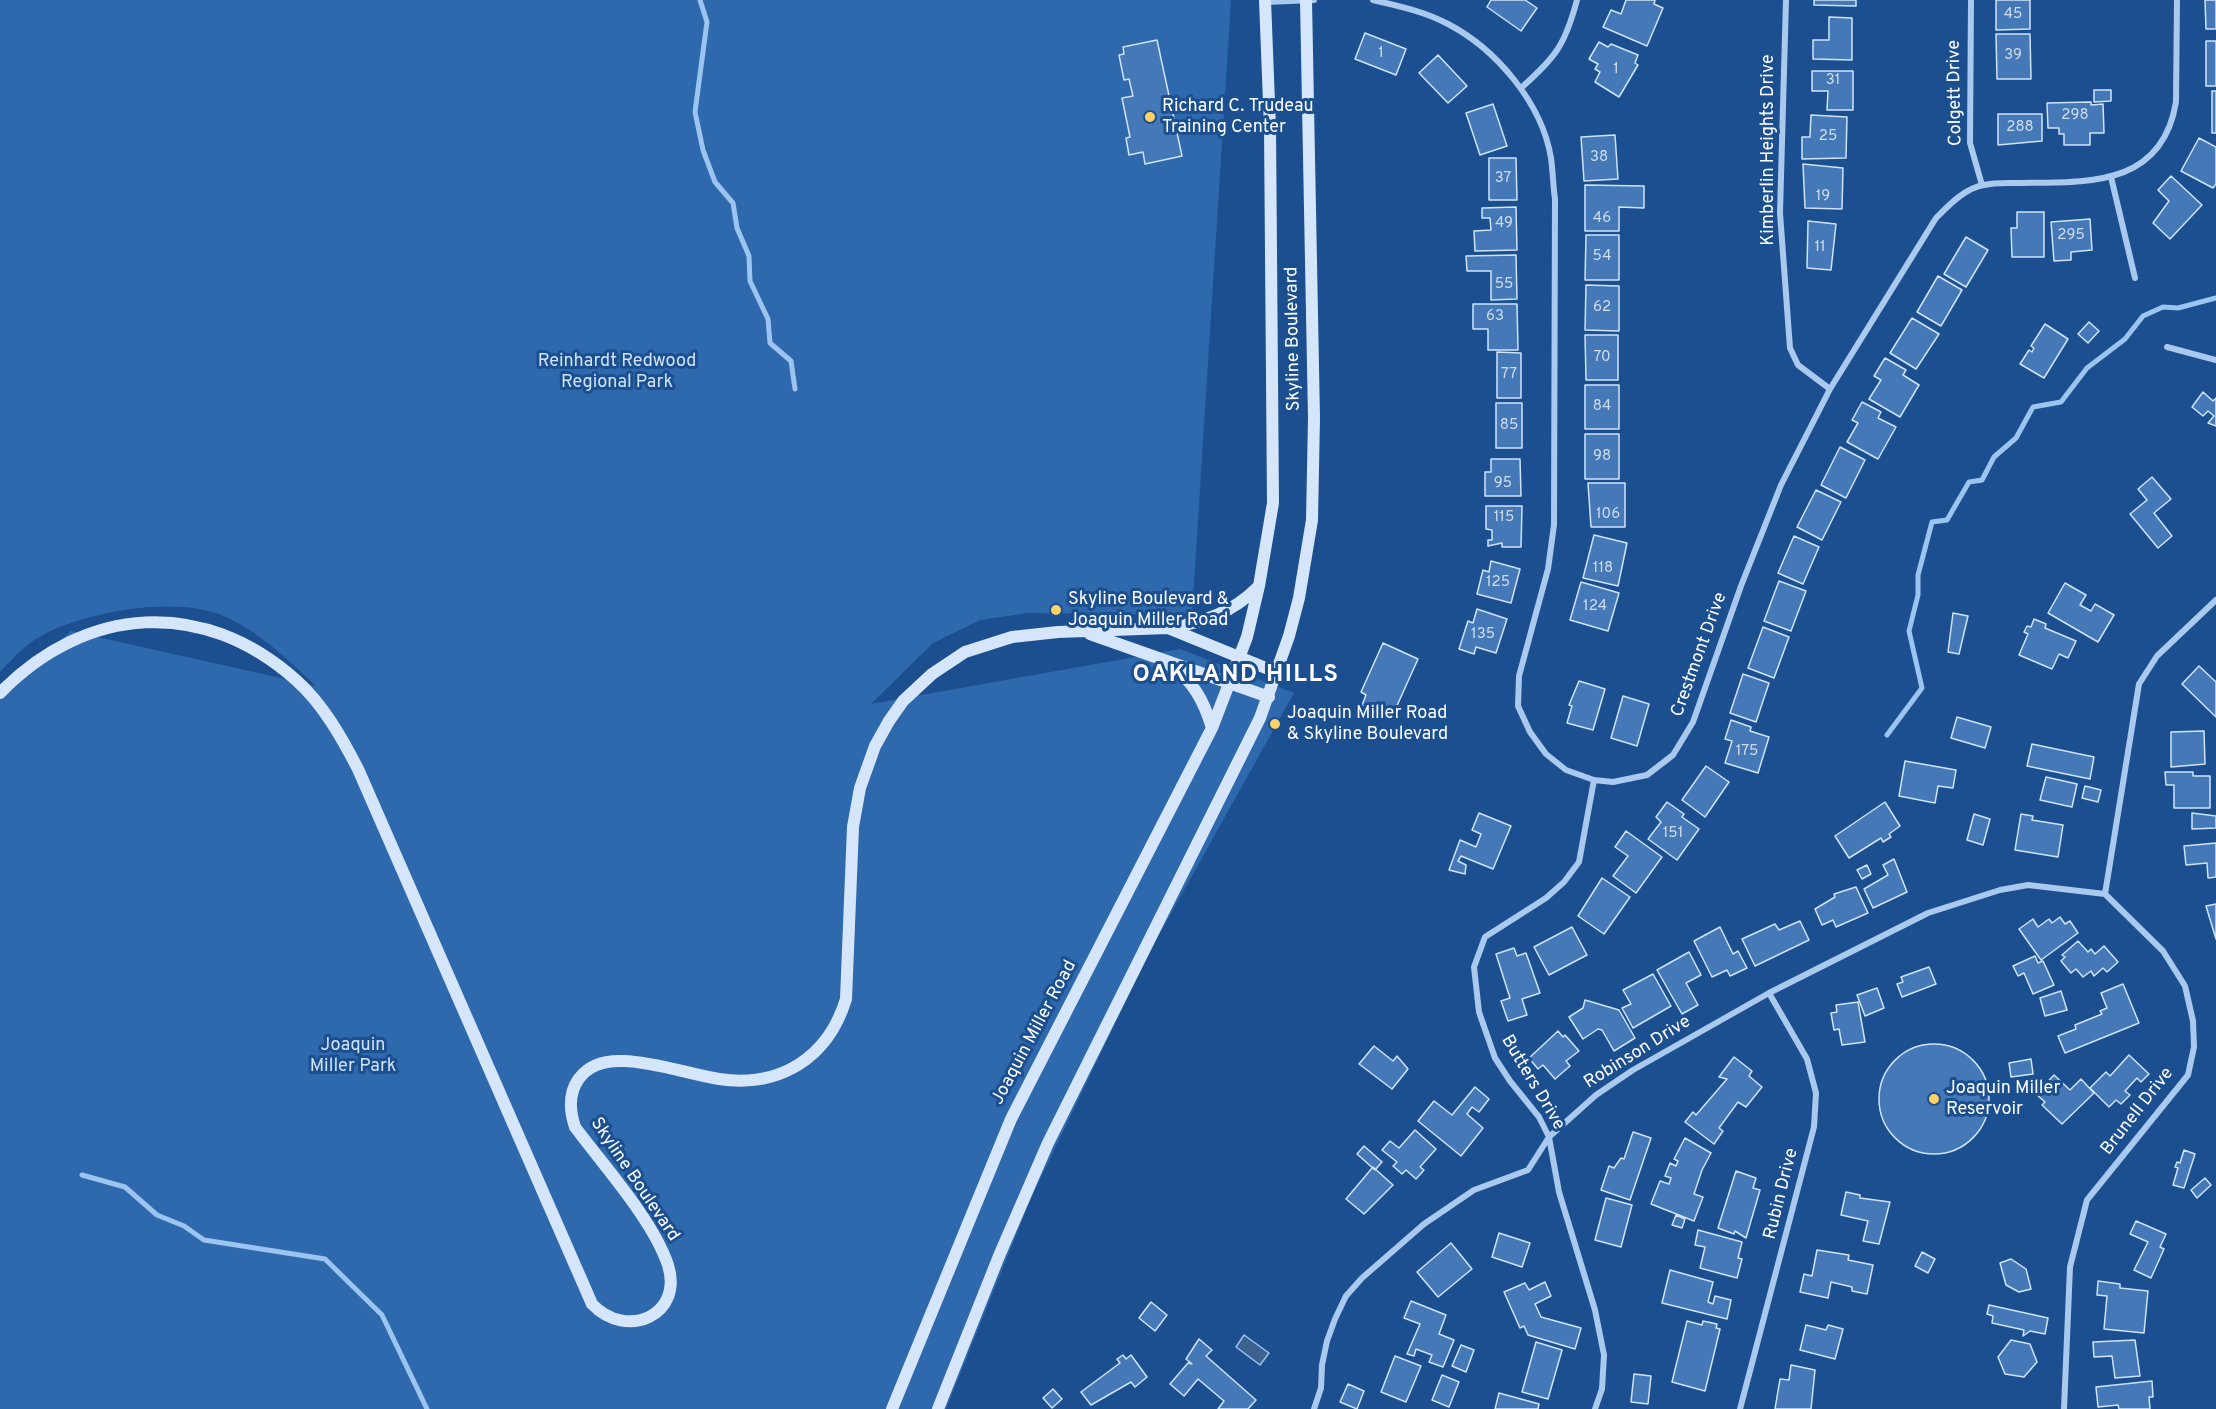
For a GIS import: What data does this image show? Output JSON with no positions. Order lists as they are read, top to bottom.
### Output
{
  "streets": {
    "main road": ["Skyline Boulevard", "Joaquin Miller Road"],
    "street": [
      "Colgett Drive",
      "Kimberlin Heights Drive",
      "Crestmont Drive",
      "Robinson Drive",
      "Butters Drive",
      "Brunell Drive",
      "Rubin Drive"
    ]
  },
  "crossings": [
    ["Colgett Drive", "Crestmont Drive"],
    ["Kimberlin Heights Drive", "Crestmont Drive"],
    ["Skyline Boulevard", "Joaquin Miller Road"],
    ["Crestmont Drive", "Butters Drive"],
    ["Robinson Drive", "Butters Drive"],
    ["Robinson Drive", "Brunell Drive"],
    ["Robinson Drive", "Rubin Drive"]
  ],
  "districts": ["OAKLAND HILLS"],
  "parks": ["Reinhardt Redwood Regional Park", "Joaquin Miller Park"],
  "places": [
    "Richard C. Trudeau Training Center",
    "Skyline Boulevard & Joaquin Miller Road",
    "Joaquin Miller Road & Skyline Boulevard",
    "Joaquin Miller Reservoir"
  ],
  "house_numbers": [
    "45",
    "1",
    "39",
    "1",
    "31",
    "298",
    "288",
    "25",
    "38",
    "37",
    "19",
    "46",
    "49",
    "295",
    "11",
    "54",
    "55",
    "62",
    "63",
    "70",
    "77",
    "84",
    "85",
    "98",
    "95",
    "106",
    "115",
    "118",
    "125",
    "124",
    "135",
    "175",
    "151"
  ]
}
